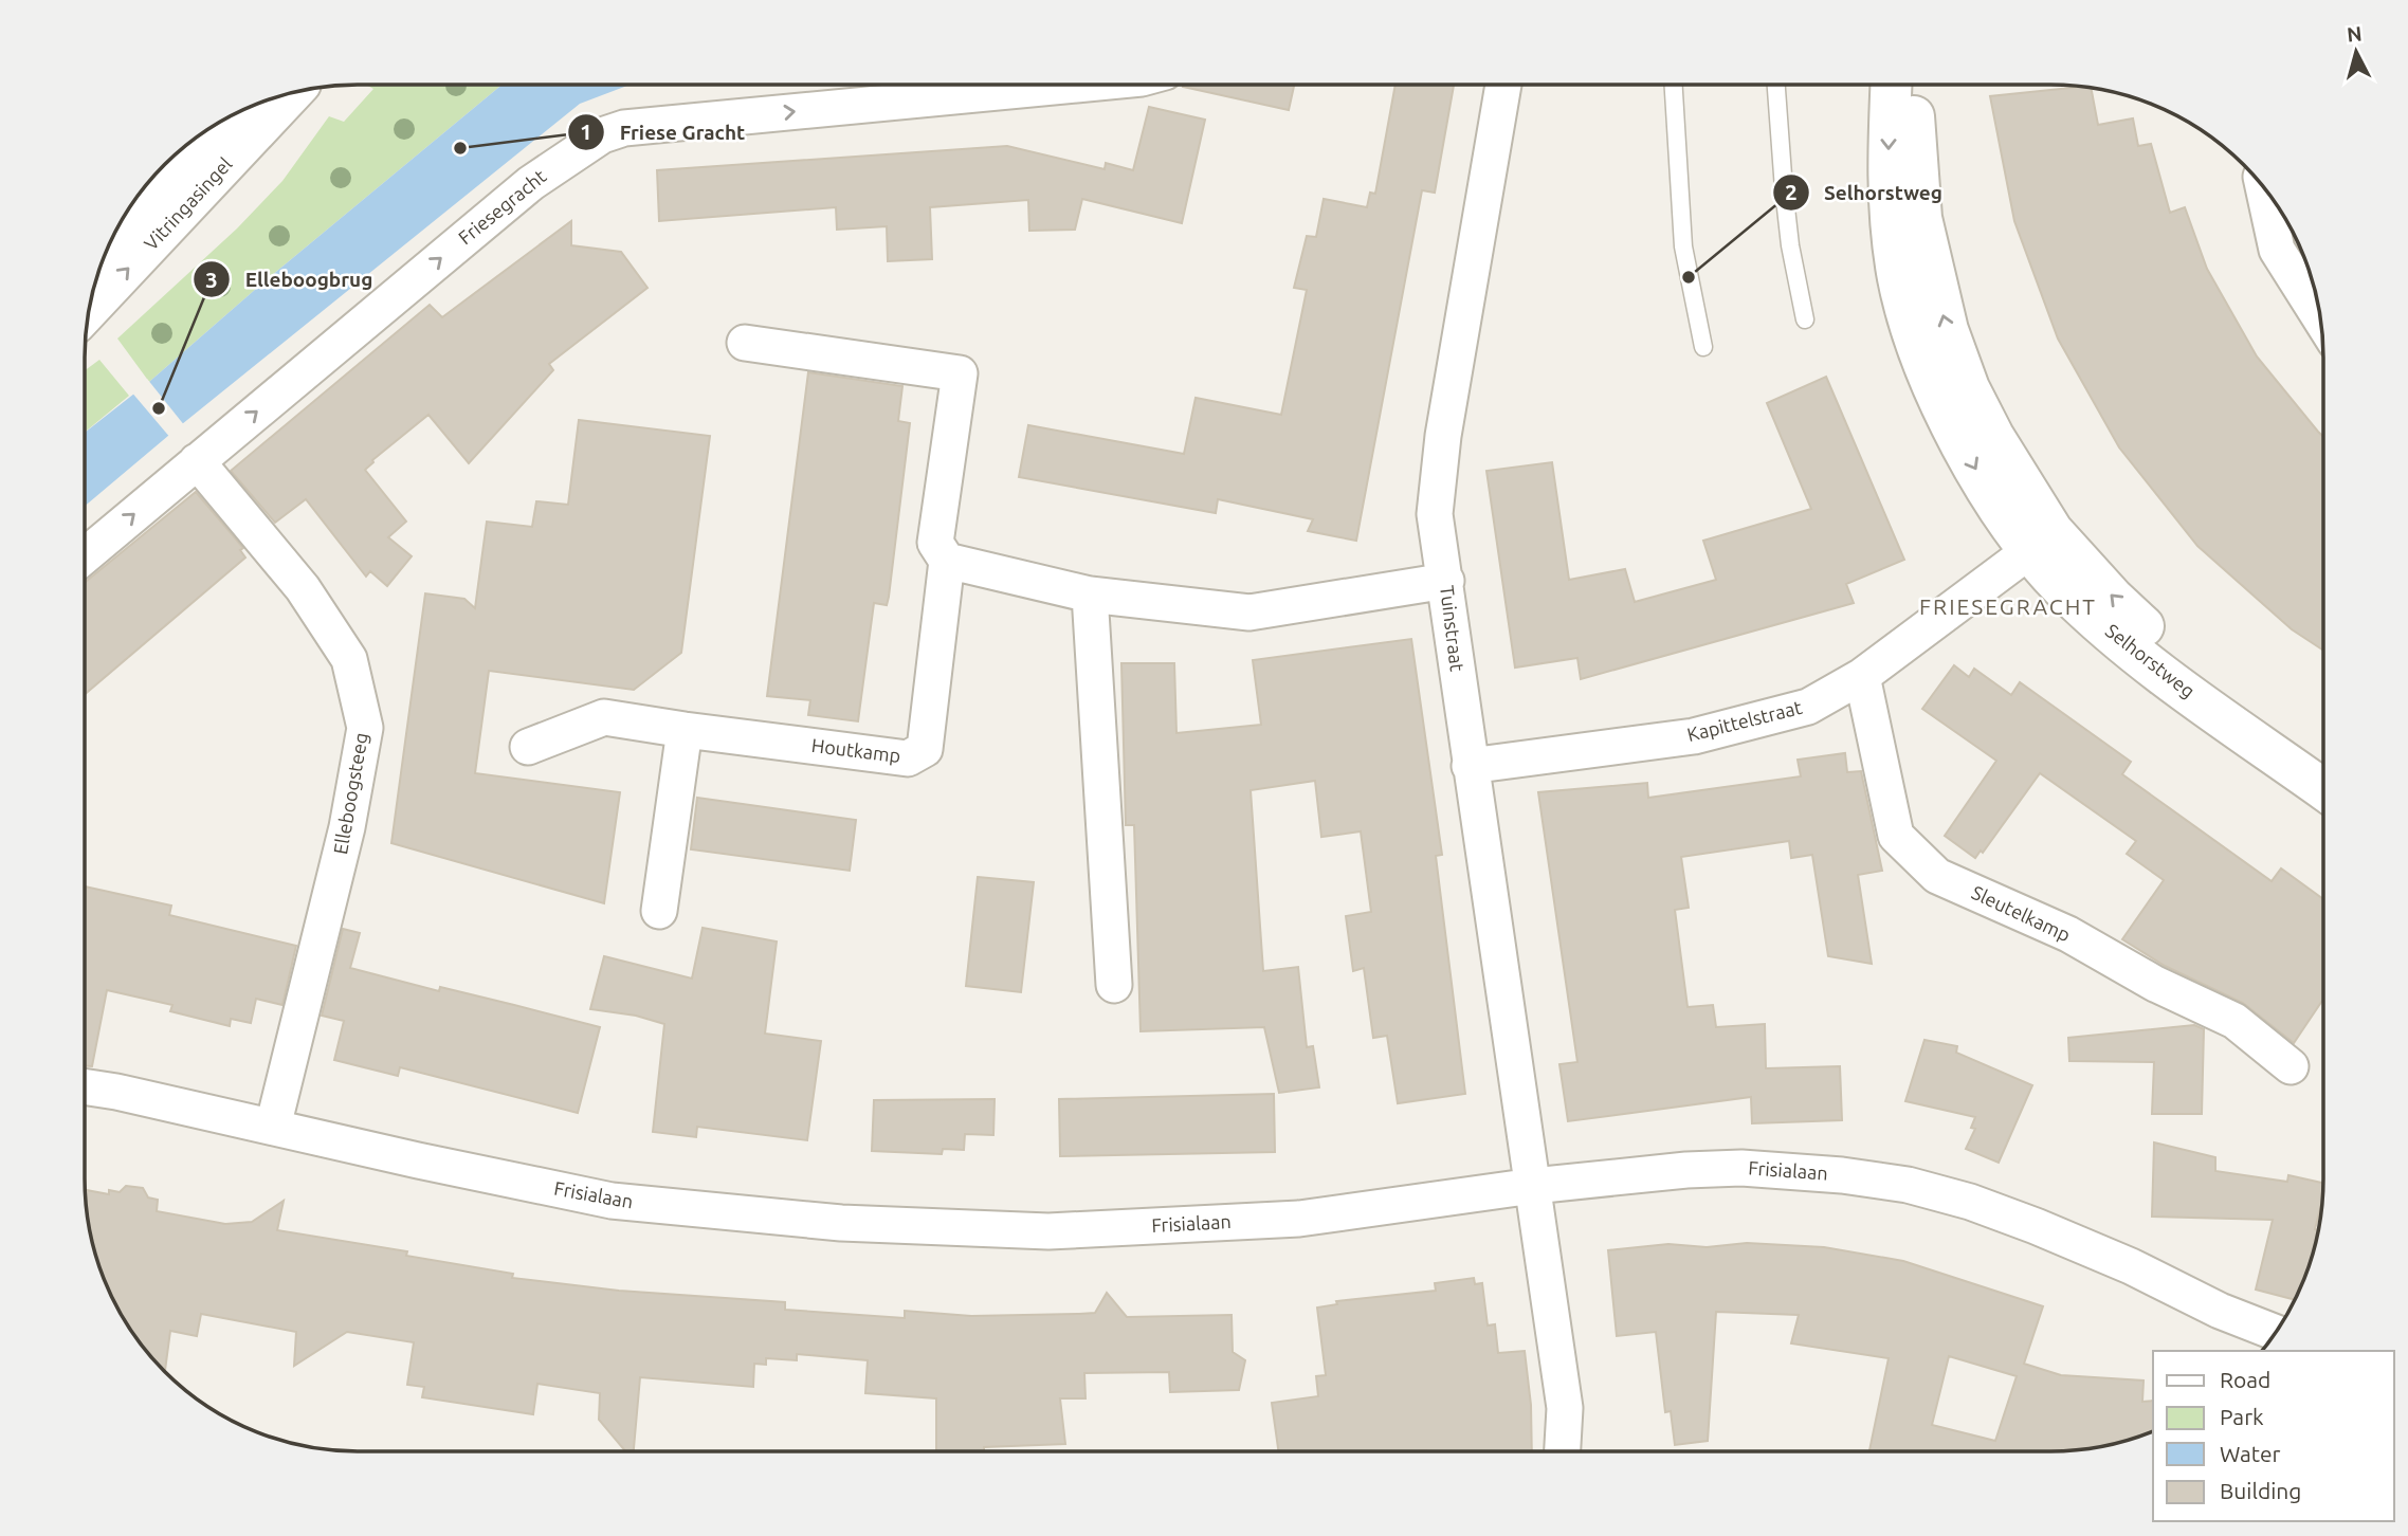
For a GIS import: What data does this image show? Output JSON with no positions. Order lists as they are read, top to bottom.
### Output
{
  "streets": {
    "street": [
      "Vitringasingel",
      "Friesegracht",
      "Tuinstraat",
      "Selhorstweg",
      "Kapittelstraat",
      "Houtkamp",
      "Elleboogsteeg",
      "Sleutelkamp",
      "Frisialaan"
    ]
  },
  "crossings": [
    ["Friesegracht", "Elleboogsteeg"],
    ["Tuinstraat", "Kapittelstraat"],
    ["Tuinstraat", "Frisialaan"],
    ["Selhorstweg", "Kapittelstraat"],
    ["Kapittelstraat", "Sleutelkamp"],
    ["Elleboogsteeg", "Frisialaan"]
  ],
  "one_way": ["Friesegracht"],
  "districts": ["FRIESEGRACHT"],
  "places": ["Friese Gracht", "Selhorstweg", "Elleboogbrug"],
  "legend": [
    "Road",
    "Park",
    "Water",
    "Building"
  ],
  "north": "top"
}
